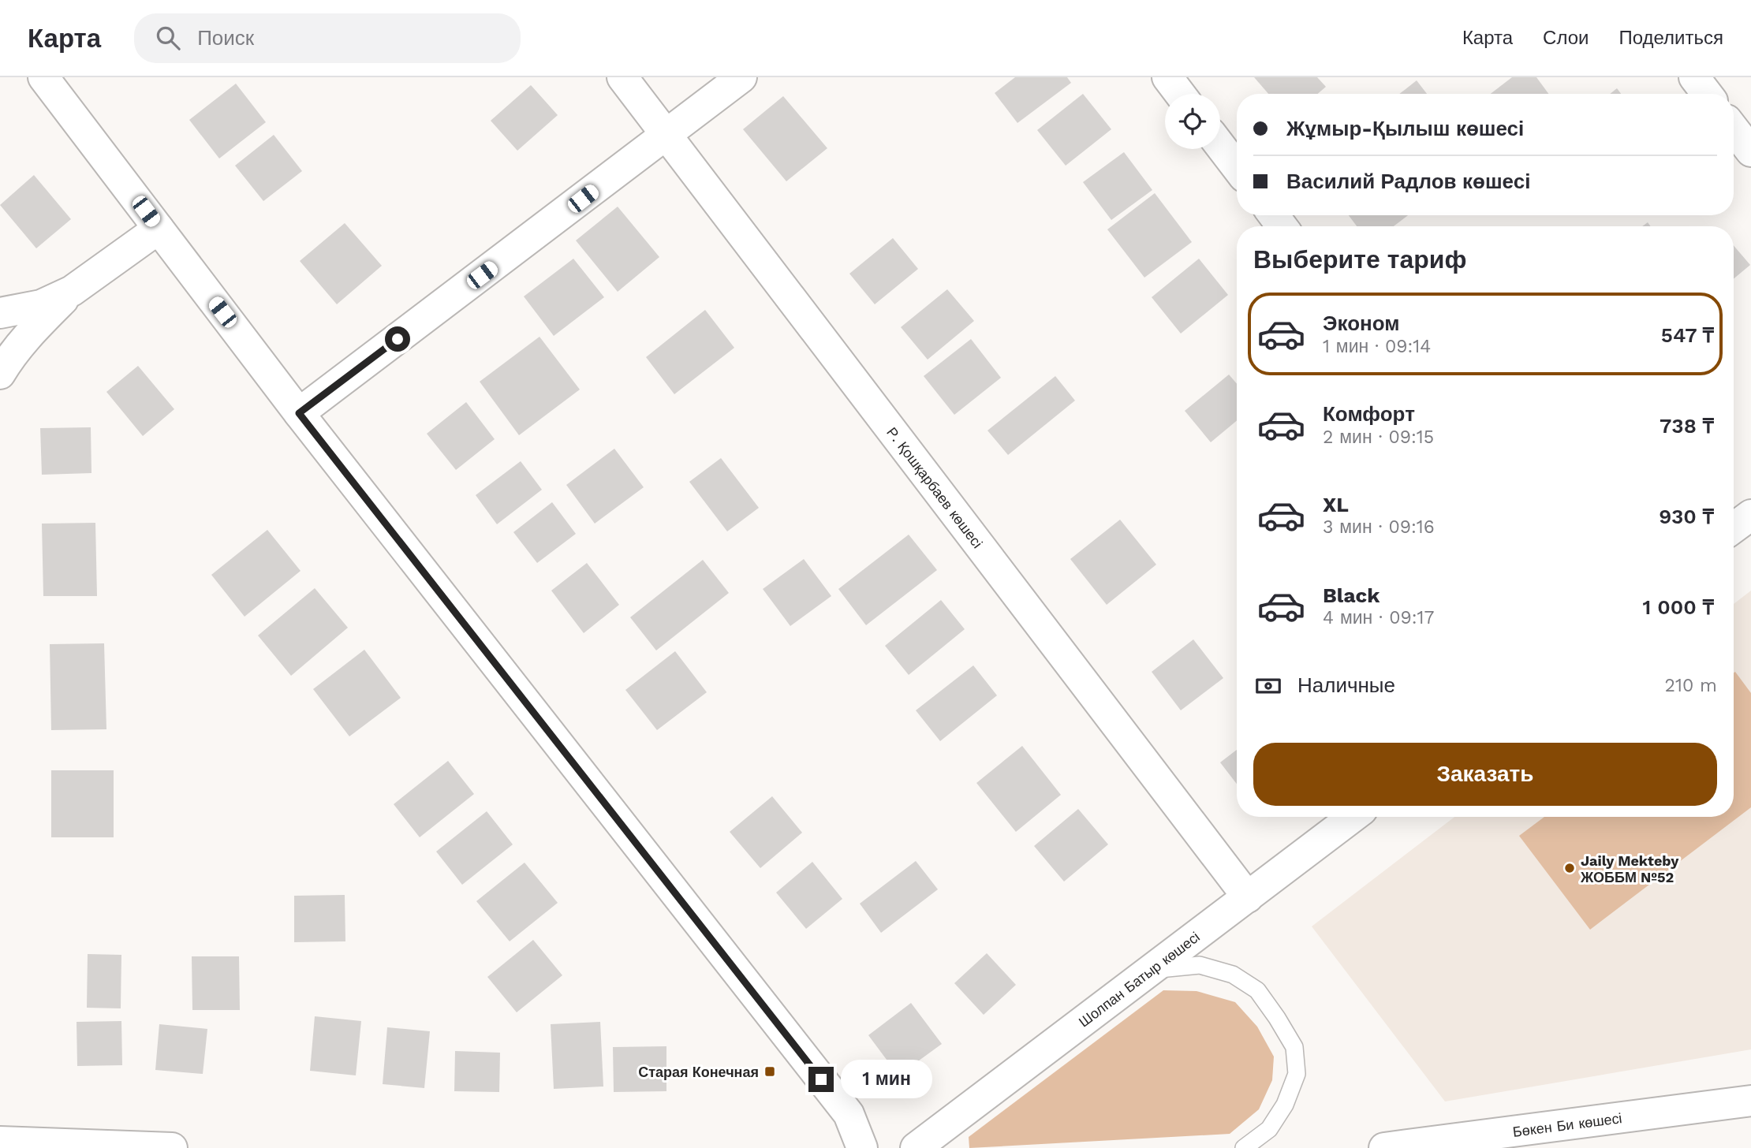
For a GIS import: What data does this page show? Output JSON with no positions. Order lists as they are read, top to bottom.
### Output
{
  "streets": {
    "street": ["Р. Қошқарбаев көшесі", "Шолпан Батыр көшесі", "Бөкен Би көшесі"]
  },
  "crossings": [
    ["Р. Қошқарбаев көшесі", "Шолпан Батыр көшесі"]
  ],
  "places": {
    "other": ["Jaily Mekteby ЖОББМ №52"],
    "transit": ["Старая Конечная"]
  },
  "page": {
    "header": "Карта",
    "search": "Поиск",
    "nav": ["Карта", "Слои", "Поделиться"],
    "banner": ["Жұмыр-Қылыш көшесі", "Василий Радлов көшесі"],
    "heading": "Выберите тариф",
    "list": [
      {
        "name": "Эконом",
        "note": "1 мин · 09:14",
        "value": "547 ₸"
      },
      {
        "name": "Комфорт",
        "note": "2 мин · 09:15",
        "value": "738 ₸"
      },
      {
        "name": "XL",
        "note": "3 мин · 09:16",
        "value": "930 ₸"
      },
      {
        "name": "Black",
        "note": "4 мин · 09:17",
        "value": "1 000 ₸"
      }
    ],
    "pay": ["Наличные", "210 m"],
    "buttons": "Заказать",
    "bubble": "1 мин"
  }
}
